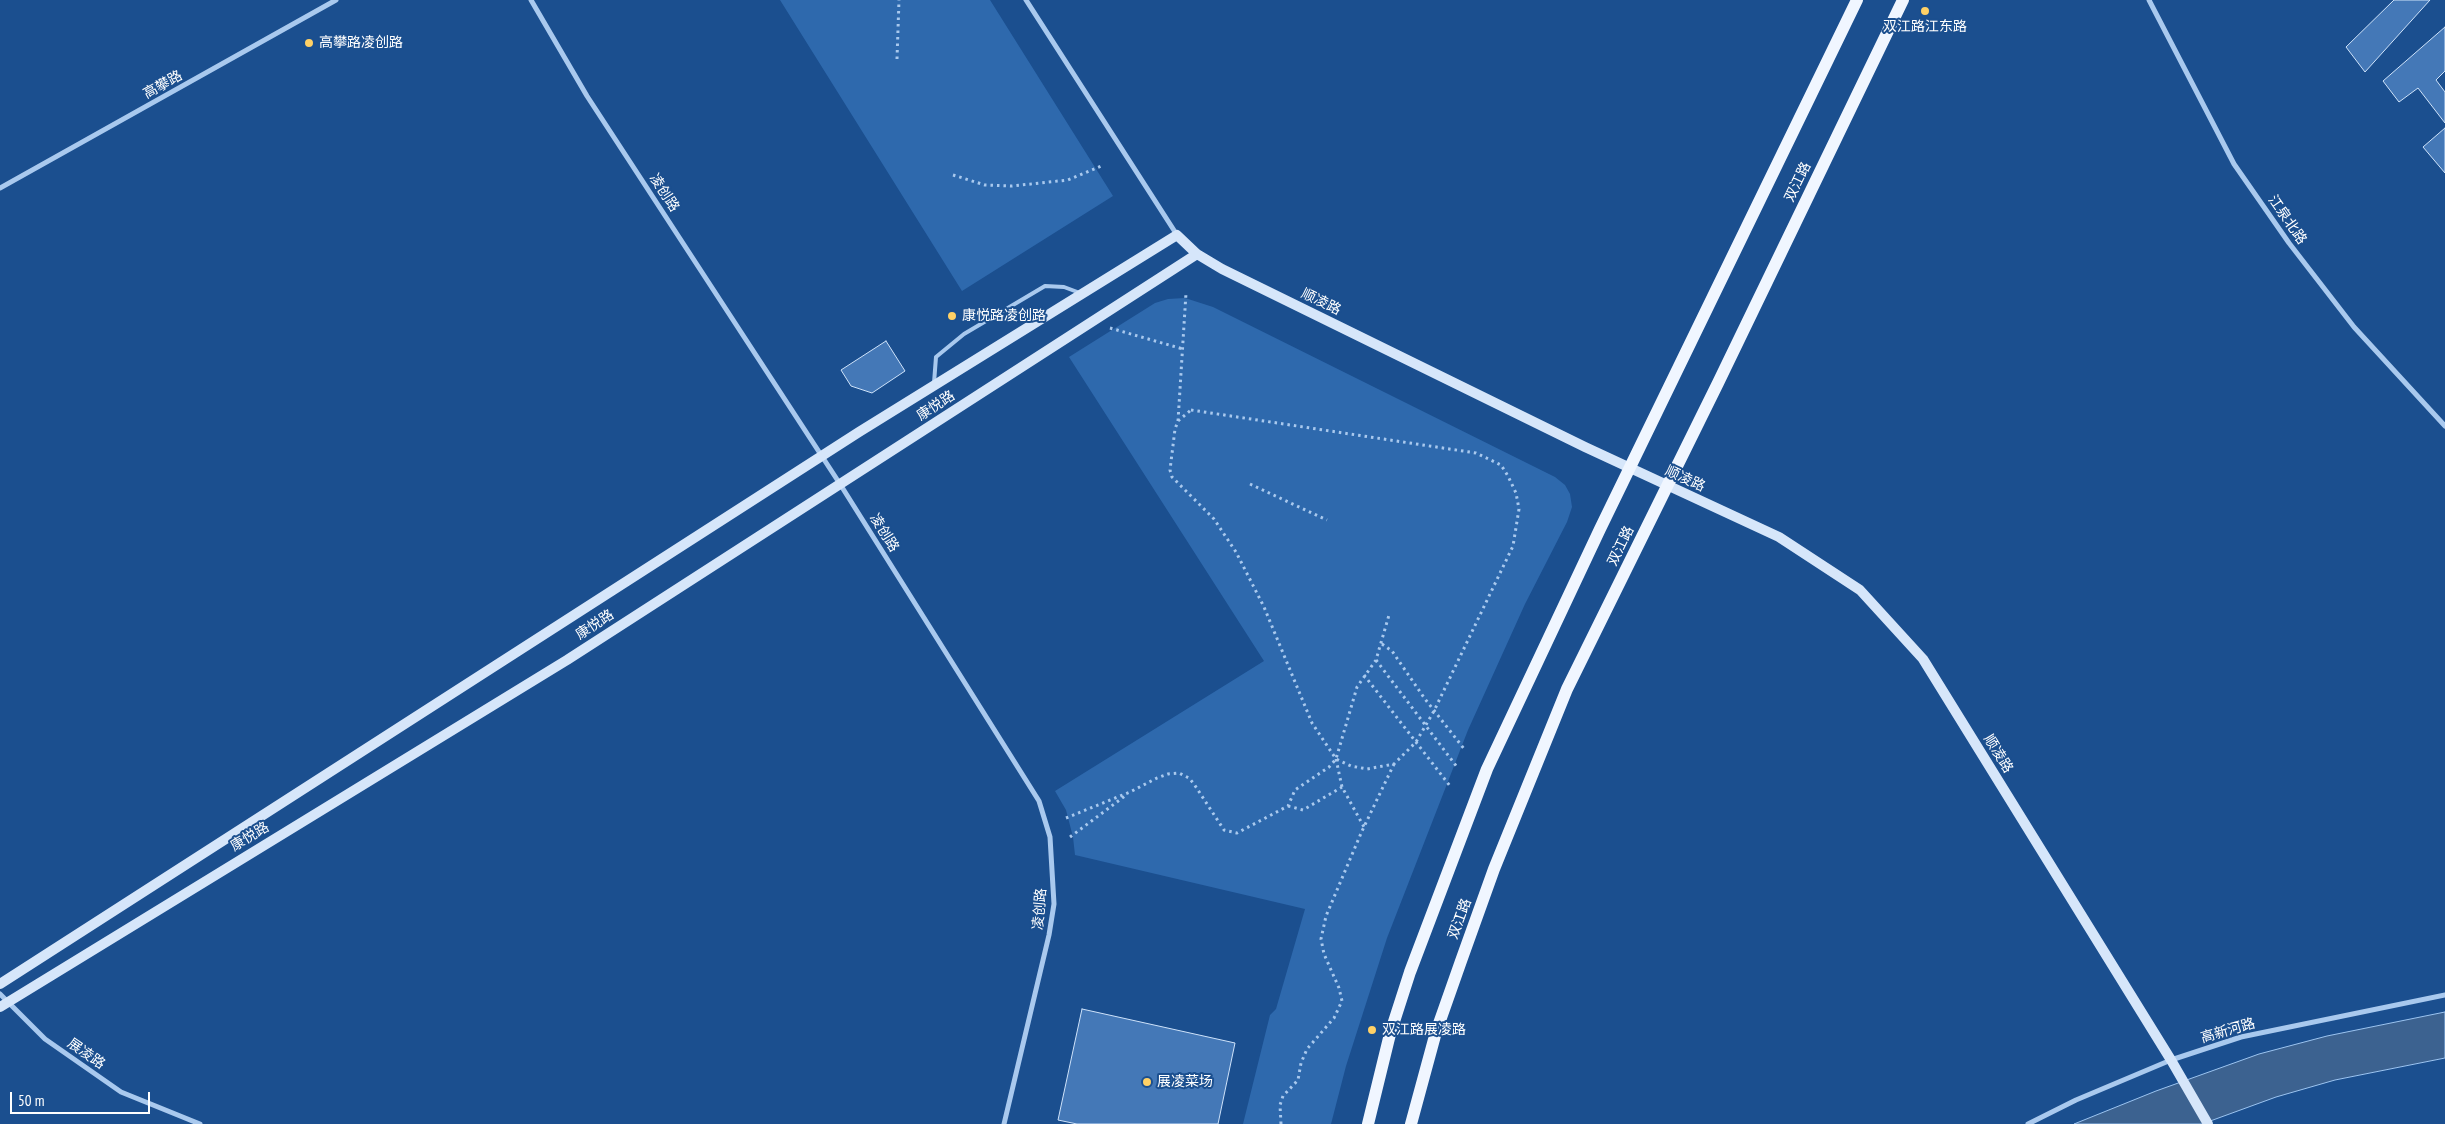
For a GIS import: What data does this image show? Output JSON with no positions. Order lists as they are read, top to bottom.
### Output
{
  "streets": {
    "main road": ["双江路"],
    "street": [
      "高攀路",
      "凌创路",
      "江泉北路",
      "顺凌路",
      "康悦路",
      "高新河路",
      "展凌路"
    ]
  },
  "crossings": [
    ["双江路", "顺凌路"],
    ["凌创路", "康悦路"],
    ["顺凌路", "康悦路"],
    ["顺凌路", "高新河路"],
    ["康悦路", "展凌路"]
  ],
  "places": [
    "双江路江东路",
    "高攀路凌创路",
    "康悦路凌创路",
    "双江路展凌路",
    "展凌菜场"
  ],
  "scale_bar": "50 m"
}
